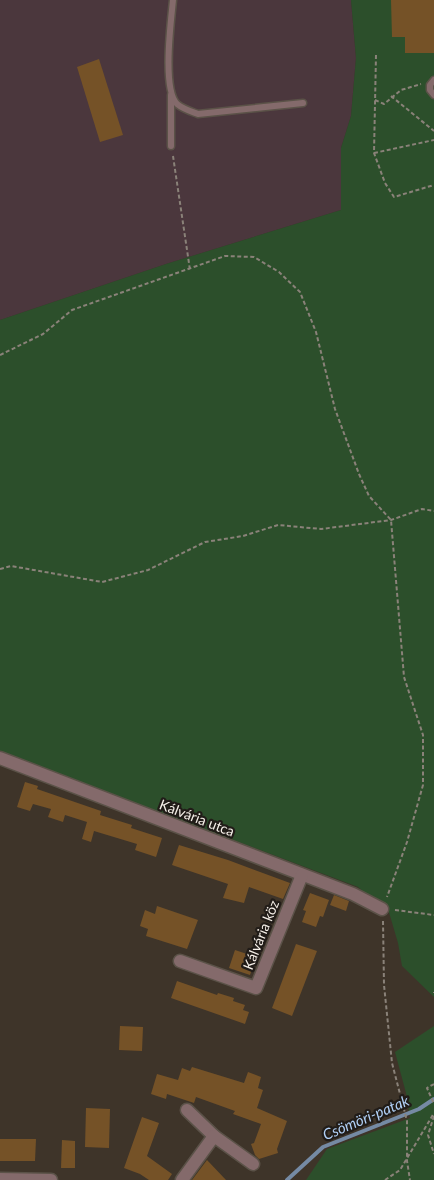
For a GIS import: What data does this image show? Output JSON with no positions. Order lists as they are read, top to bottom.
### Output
{
  "streets": {
    "street": ["Kálvária utca", "Kálvária köz"]
  },
  "crossings": [
    ["Kálvária utca", "Kálvária köz"]
  ],
  "water": ["Csömöri-patak"]
}
